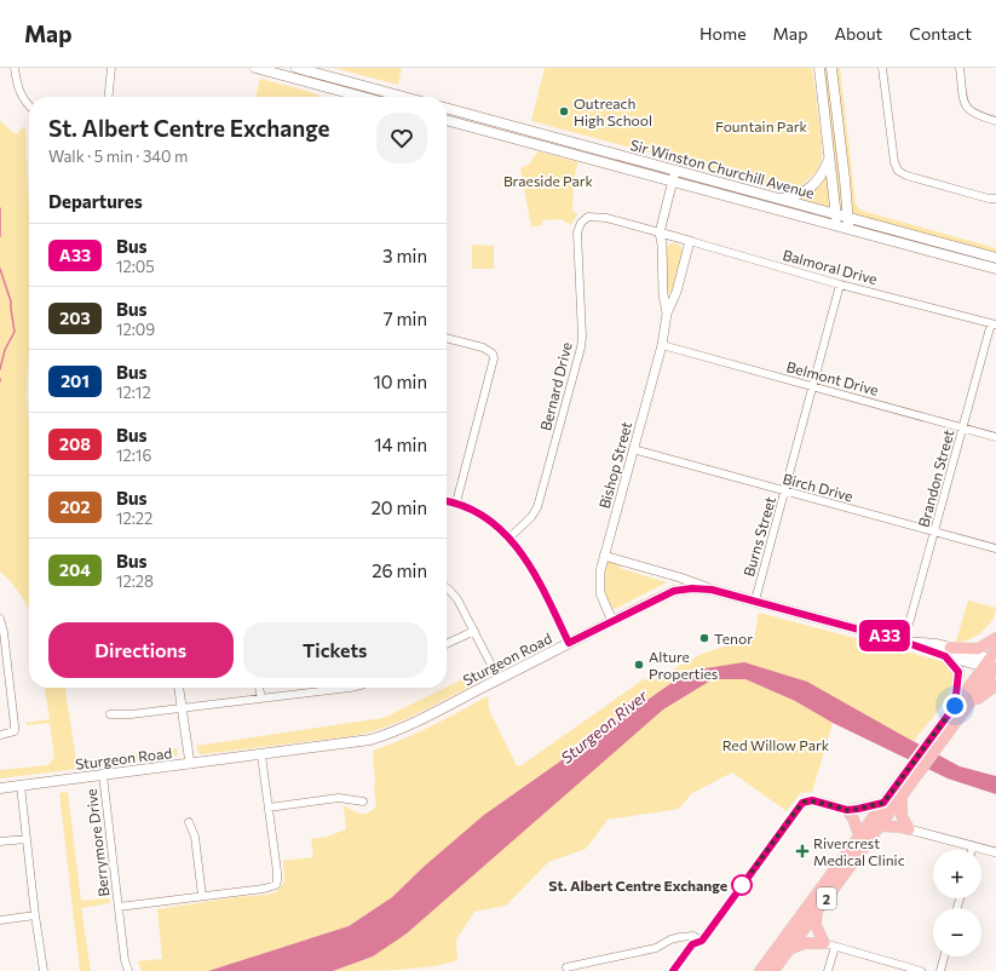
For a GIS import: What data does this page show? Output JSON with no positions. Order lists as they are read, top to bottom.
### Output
{
  "streets": {
    "main road": ["Sir Winston Churchill Avenue", "Sturgeon Road", "2"],
    "street": [
      "Balmoral Drive",
      "Belmont Drive",
      "Bernard Drive",
      "Bishop Street",
      "Brandon Street",
      "Birch Drive",
      "Burns Street",
      "Berrymore Drive"
    ]
  },
  "crossings": [
    ["Sir Winston Churchill Avenue", "Bishop Street"],
    ["Balmoral Drive", "Bernard Drive"],
    ["Balmoral Drive", "Bishop Street"],
    ["Balmoral Drive", "Brandon Street"],
    ["Balmoral Drive", "Burns Street"],
    ["Belmont Drive", "Bishop Street"],
    ["Belmont Drive", "Brandon Street"],
    ["Belmont Drive", "Burns Street"],
    ["Bernard Drive", "Bishop Street"],
    ["Bishop Street", "Birch Drive"],
    ["Bishop Street", "Sturgeon Road"],
    ["Brandon Street", "Birch Drive"],
    ["Brandon Street", "Sturgeon Road"],
    ["Birch Drive", "Burns Street"],
    ["Burns Street", "Sturgeon Road"],
    ["Sturgeon Road", "Berrymore Drive"],
    ["Sturgeon Road", "2"]
  ],
  "water": ["Sturgeon River"],
  "parks": ["Fountain Park", "Braeside Park", "Red Willow Park"],
  "places": {
    "other": [
      "Outreach High School",
      "Tenor",
      "Alture Properties",
      "St. Albert Centre Exchange"
    ],
    "health": ["Rivercrest Medical Clinic"]
  },
  "lines": ["bus line A33"],
  "page": {
    "header": "Map",
    "nav": [
      "Home",
      "Map",
      "About",
      "Contact"
    ],
    "on_map": "A33",
    "heading": [
      ["St. Albert Centre Exchange", "Walk · 5 min · 340 m"],
      "Departures"
    ],
    "list": [
      {
        "mark": "A33",
        "name": "Bus",
        "note": "12:05",
        "value": "3 min"
      },
      {
        "mark": "203",
        "name": "Bus",
        "note": "12:09",
        "value": "7 min"
      },
      {
        "mark": "201",
        "name": "Bus",
        "note": "12:12",
        "value": "10 min"
      },
      {
        "mark": "208",
        "name": "Bus",
        "note": "12:16",
        "value": "14 min"
      },
      {
        "mark": "202",
        "name": "Bus",
        "note": "12:22",
        "value": "20 min"
      },
      {
        "mark": "204",
        "name": "Bus",
        "note": "12:28",
        "value": "26 min"
      }
    ],
    "buttons": ["Directions", "Tickets"],
    "map_buttons": ["+", "−"]
  }
}
